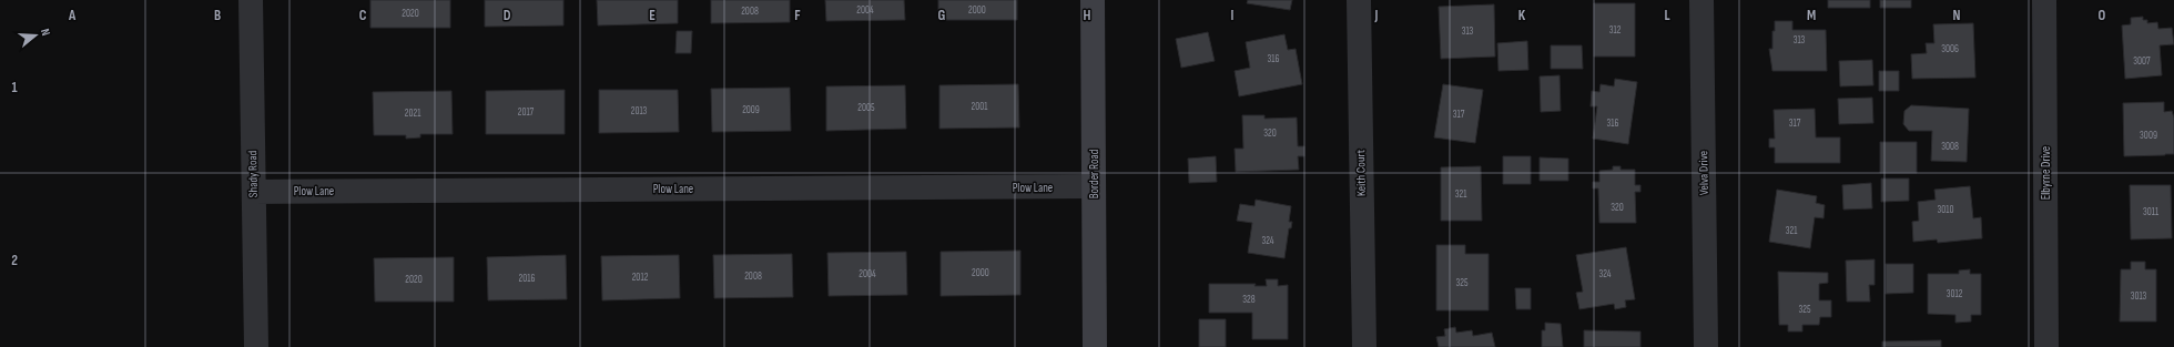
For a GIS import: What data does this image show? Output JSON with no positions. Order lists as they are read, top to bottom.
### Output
{
  "streets": {
    "street": [
      "Keith Court",
      "Velva Drive",
      "Elbyrne Drive",
      "Shady Road",
      "Border Road",
      "Plow Lane"
    ]
  },
  "crossings": [
    ["Shady Road", "Plow Lane"],
    ["Border Road", "Plow Lane"]
  ],
  "house_numbers": [
    "2004",
    "2000",
    "2008",
    "2020",
    "312",
    "313",
    "313",
    "3006",
    "316",
    "3007",
    "2001",
    "2005",
    "2009",
    "2013",
    "2017",
    "2021",
    "317",
    "316",
    "317",
    "320",
    "3009",
    "3008",
    "321",
    "320",
    "3010",
    "3011",
    "321",
    "324",
    "2000",
    "2004",
    "324",
    "2008",
    "2012",
    "2016",
    "2020",
    "325",
    "3012",
    "3013",
    "328",
    "325"
  ],
  "north": "right",
  "grid": {
    "columns": [
      "A",
      "B",
      "C",
      "D",
      "E",
      "F",
      "G",
      "H",
      "I",
      "J",
      "K",
      "L",
      "M",
      "N",
      "O"
    ],
    "rows": ["1", "2"]
  }
}
